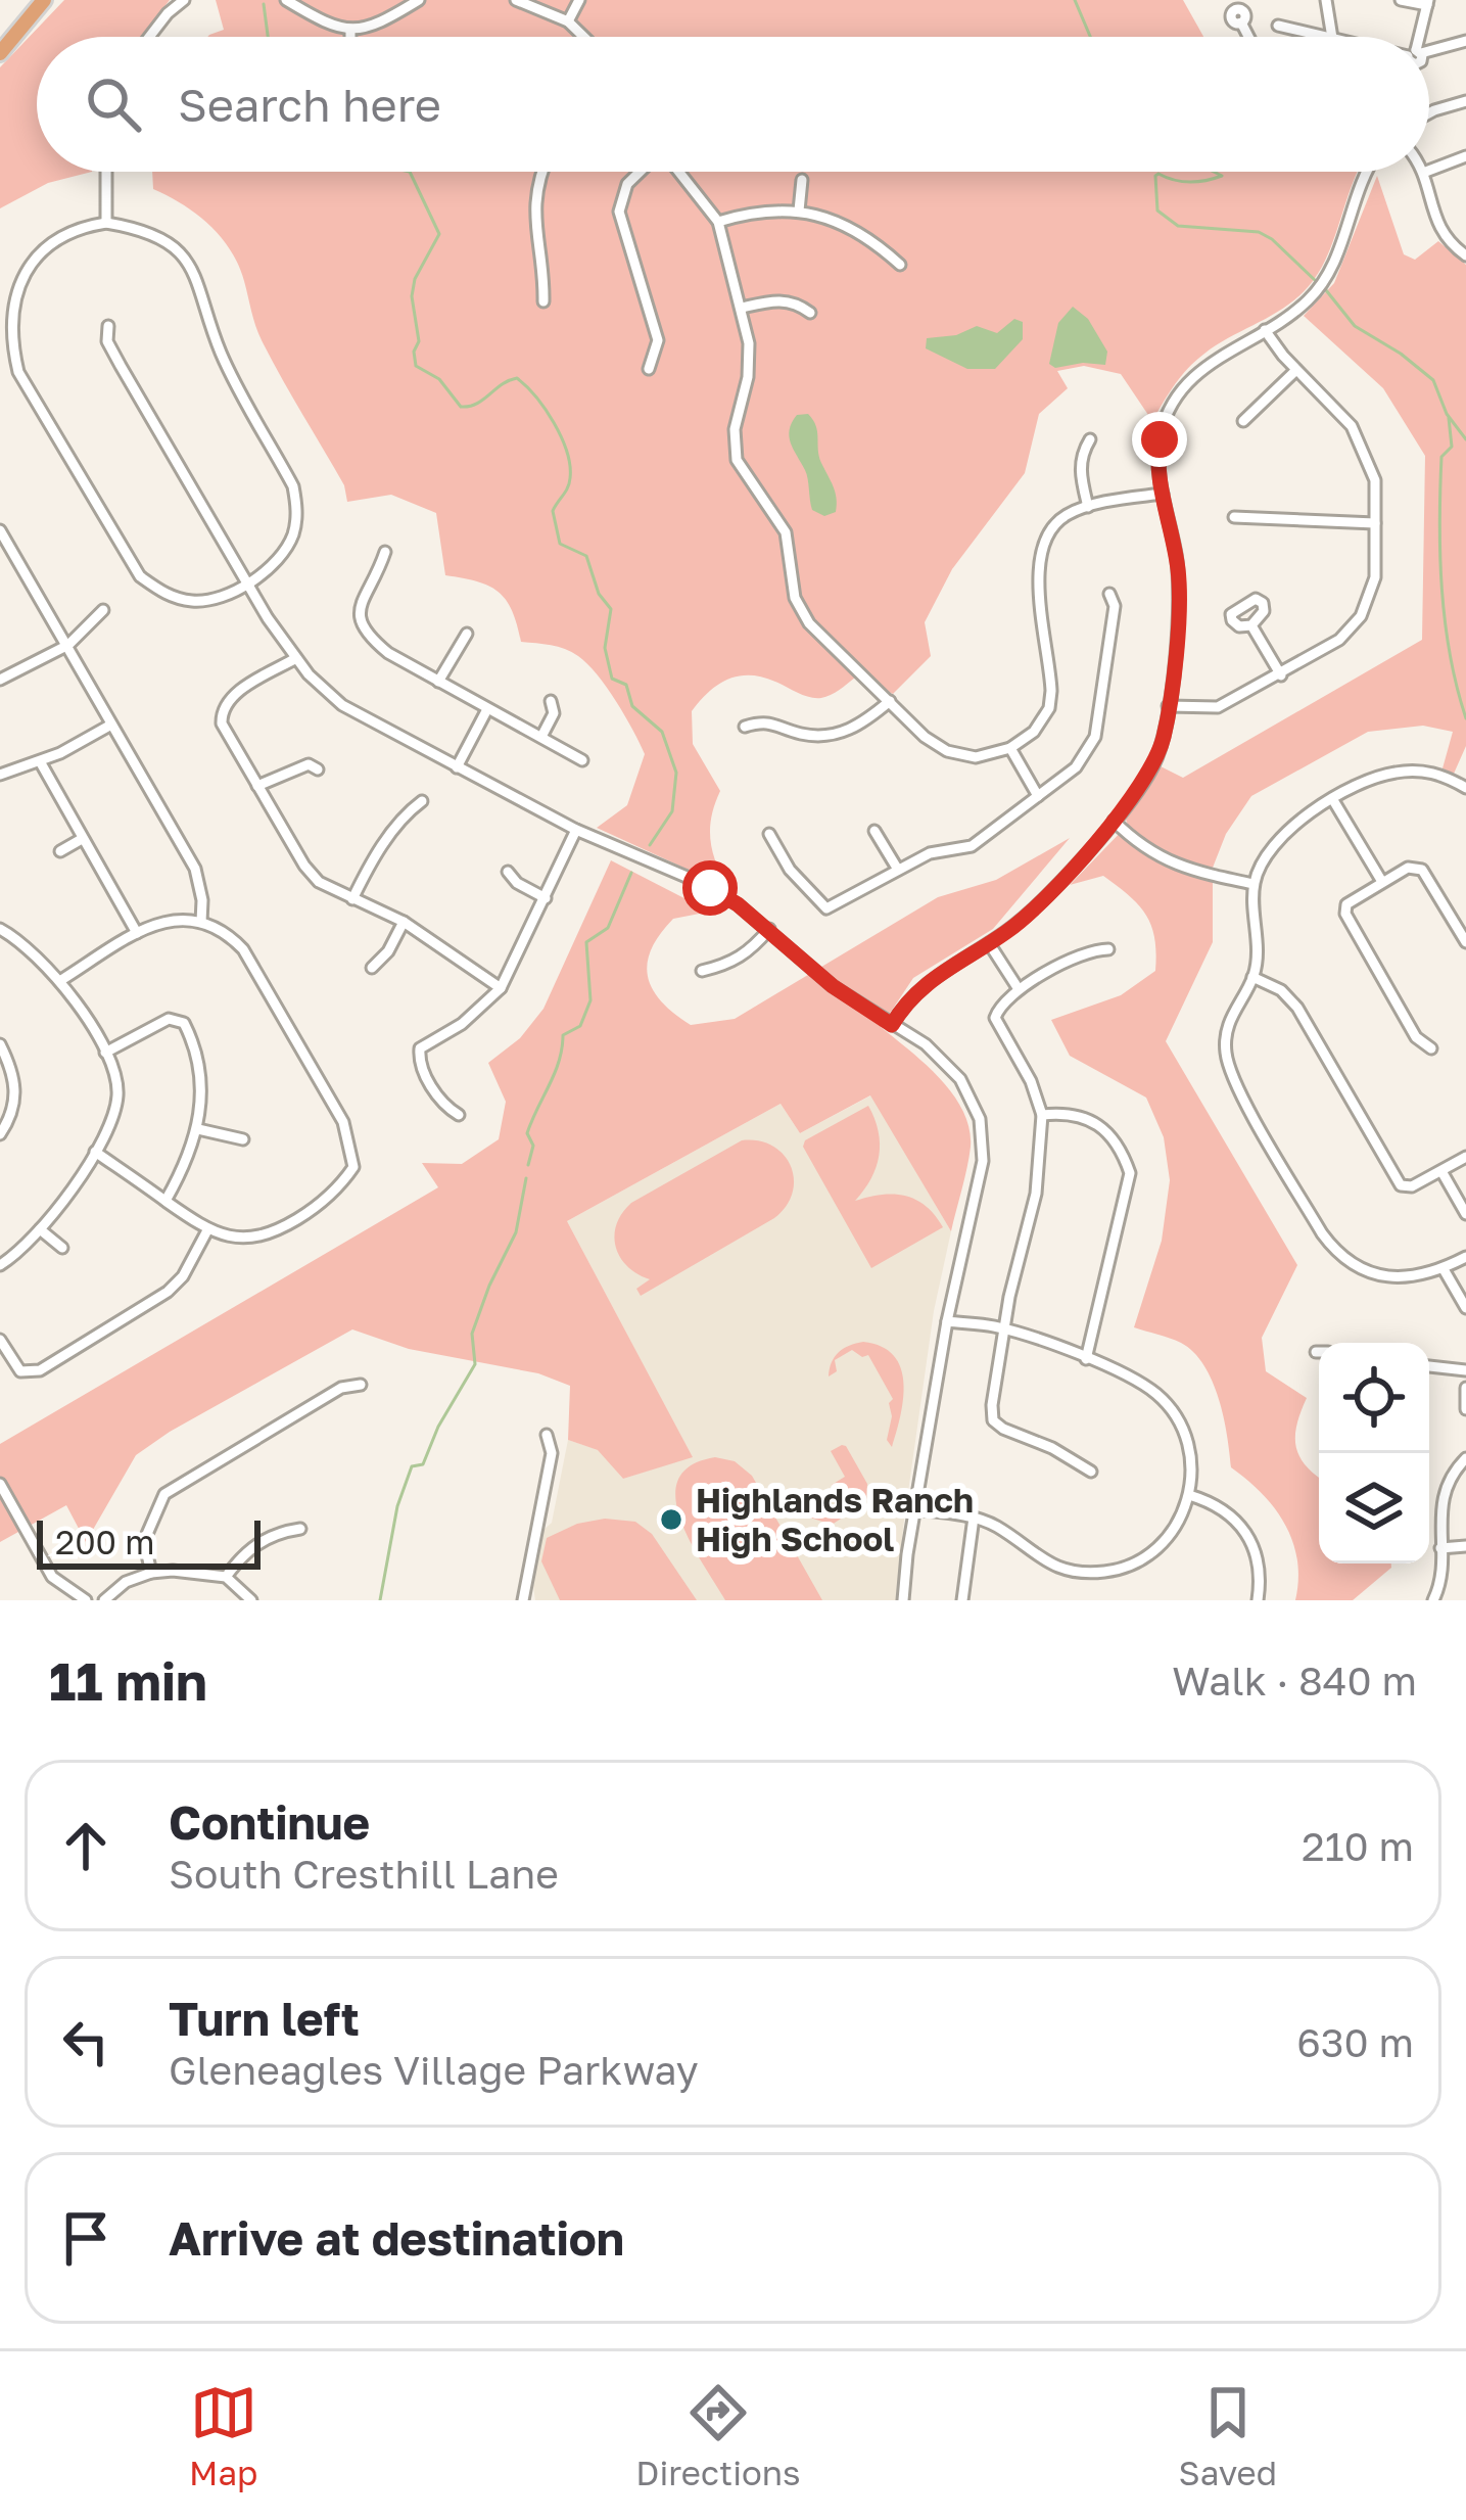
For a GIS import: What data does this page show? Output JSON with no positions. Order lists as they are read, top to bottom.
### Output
{
  "places": ["Highlands Ranch High School"],
  "scale_bar": "200 m",
  "page": {
    "search": "Search here",
    "scale": "200 m",
    "heading": ["11 min", "Walk · 840 m"],
    "list": [
      ["Continue", "South Cresthill Lane", "210 m"],
      ["Turn left", "Gleneagles Village Parkway", "630 m"],
      "Arrive at destination"
    ],
    "nav": ["Map", "Directions", "Saved"]
  }
}
